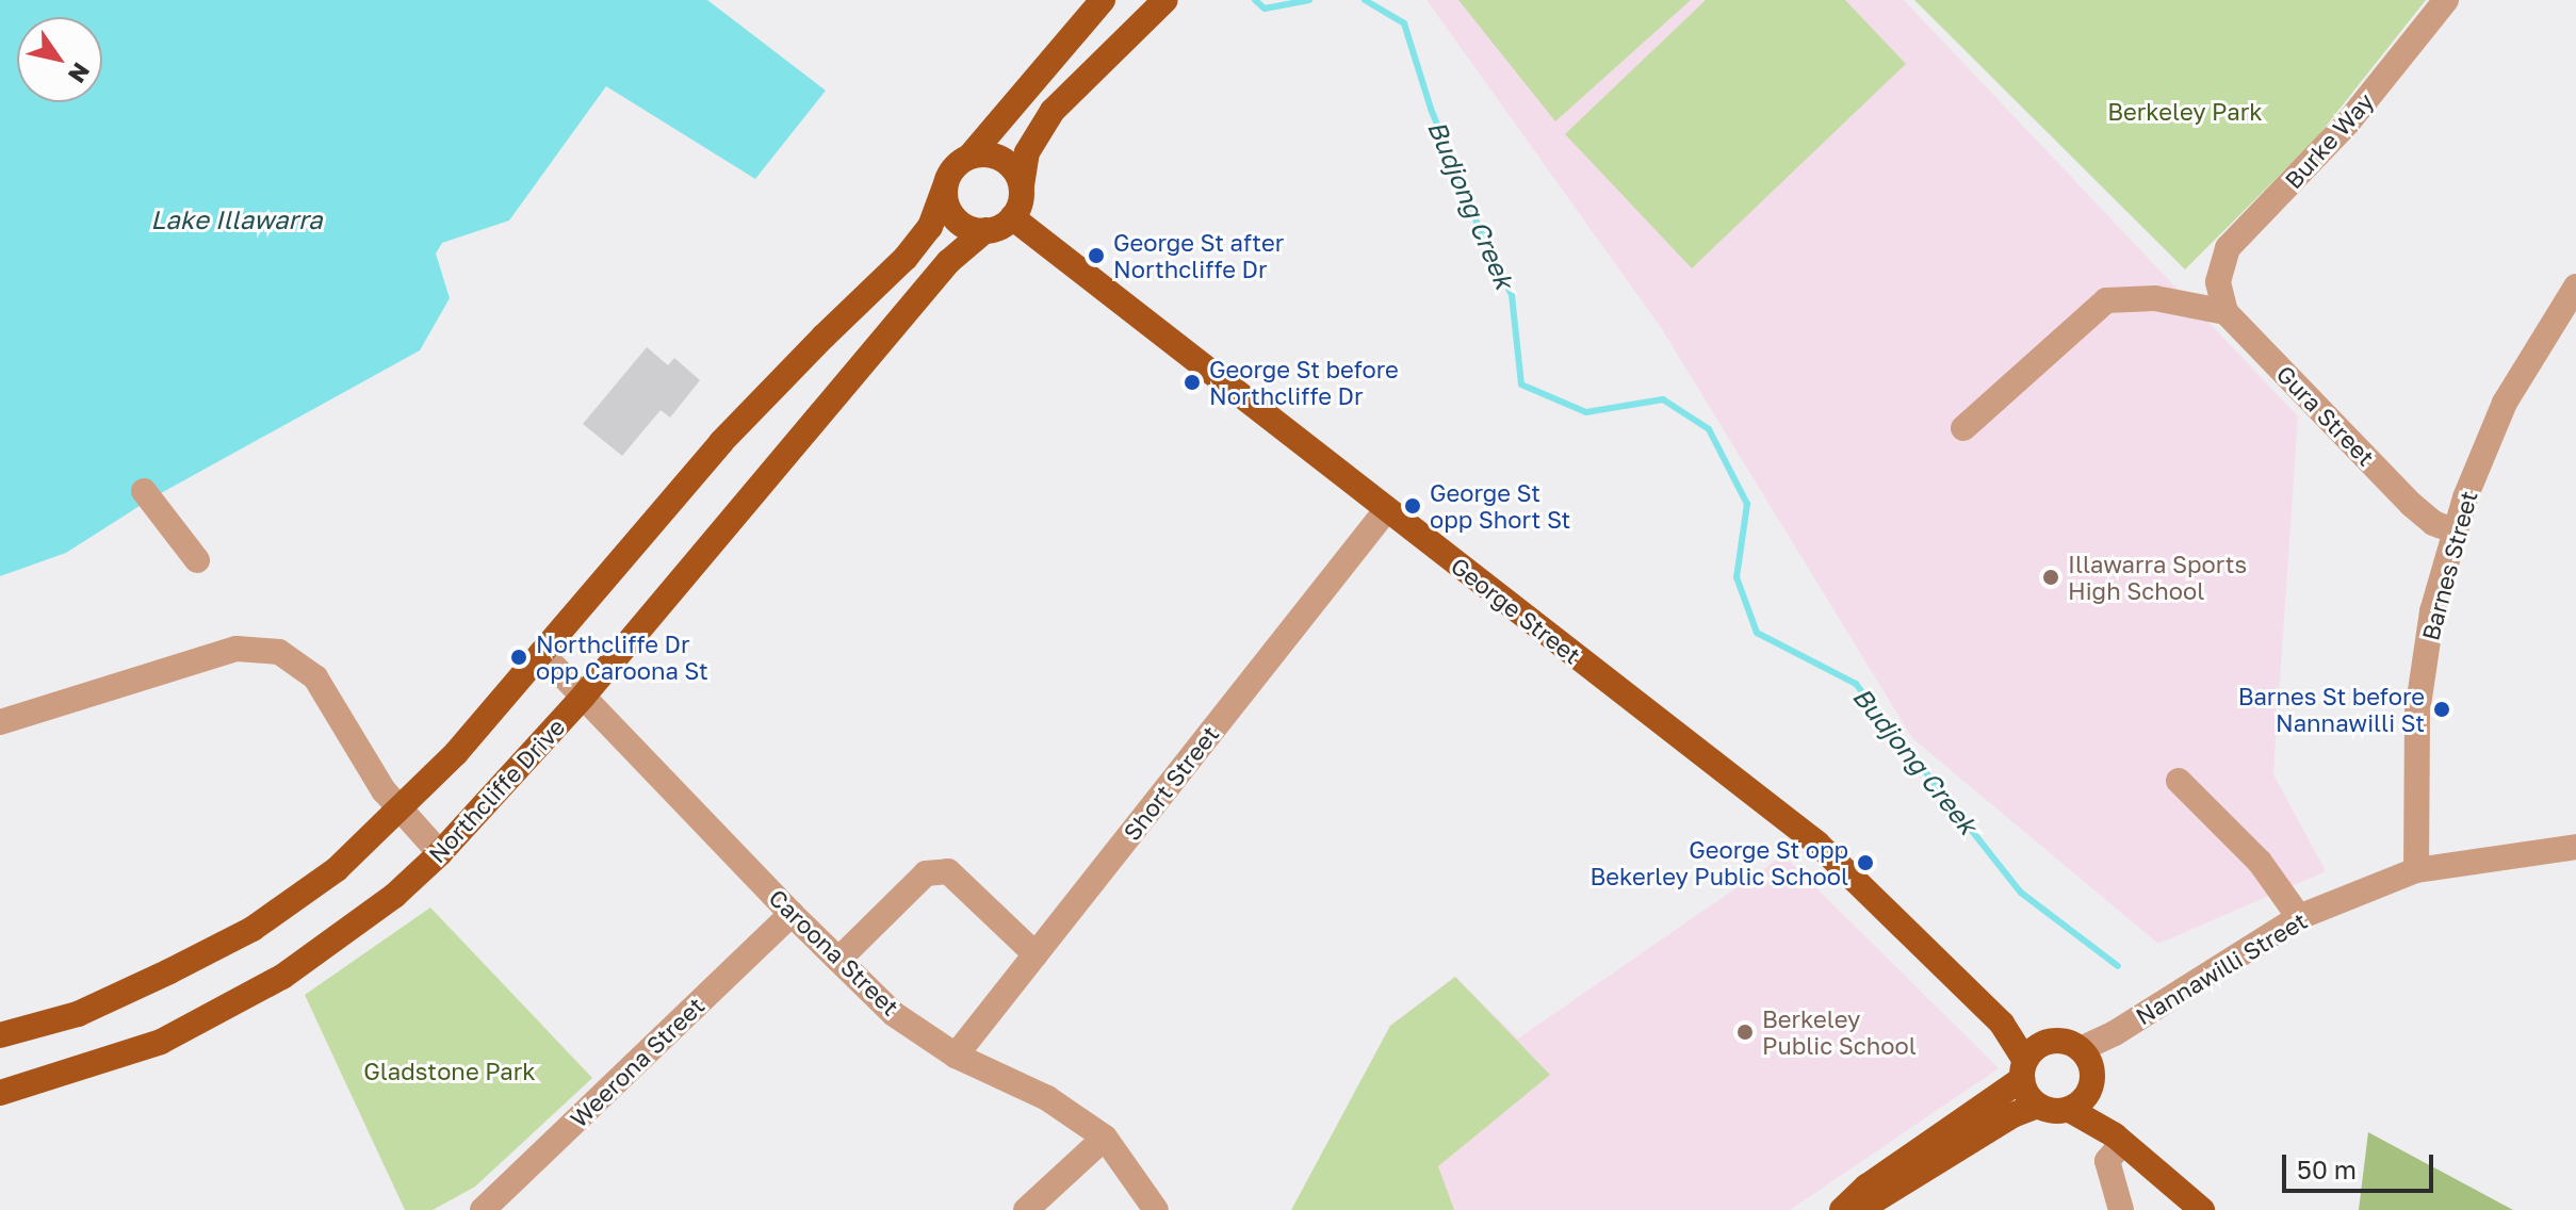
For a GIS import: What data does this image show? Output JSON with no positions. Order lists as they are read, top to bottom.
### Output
{
  "streets": {
    "main road": ["George Street", "Northcliffe Drive"],
    "street": [
      "Burke Way",
      "Gura Street",
      "Barnes Street",
      "Short Street",
      "Caroona Street",
      "Nannawilli Street",
      "Weerona Street"
    ]
  },
  "crossings": [
    ["Burke Way", "Gura Street"],
    ["Gura Street", "Barnes Street"],
    ["Barnes Street", "Nannawilli Street"],
    ["George Street", "Short Street"],
    ["George Street", "Northcliffe Drive"],
    ["George Street", "Nannawilli Street"],
    ["Short Street", "Caroona Street"],
    ["Northcliffe Drive", "Caroona Street"],
    ["Caroona Street", "Weerona Street"]
  ],
  "water": ["Budjong Creek", "Lake Illawarra"],
  "parks": ["Berkeley Park", "Gladstone Park"],
  "places": [
    "George St after Northcliffe Dr",
    "George St before Northcliffe Dr",
    "George St opp Short St",
    "Illawarra Sports High School",
    "Northcliffe Dr opp Caroona St",
    "Barnes St before Nannawilli St",
    "George St opp Bekerley Public School",
    "Berkeley Public School"
  ],
  "scale_bar": "50 m",
  "north": "bottom right"
}
